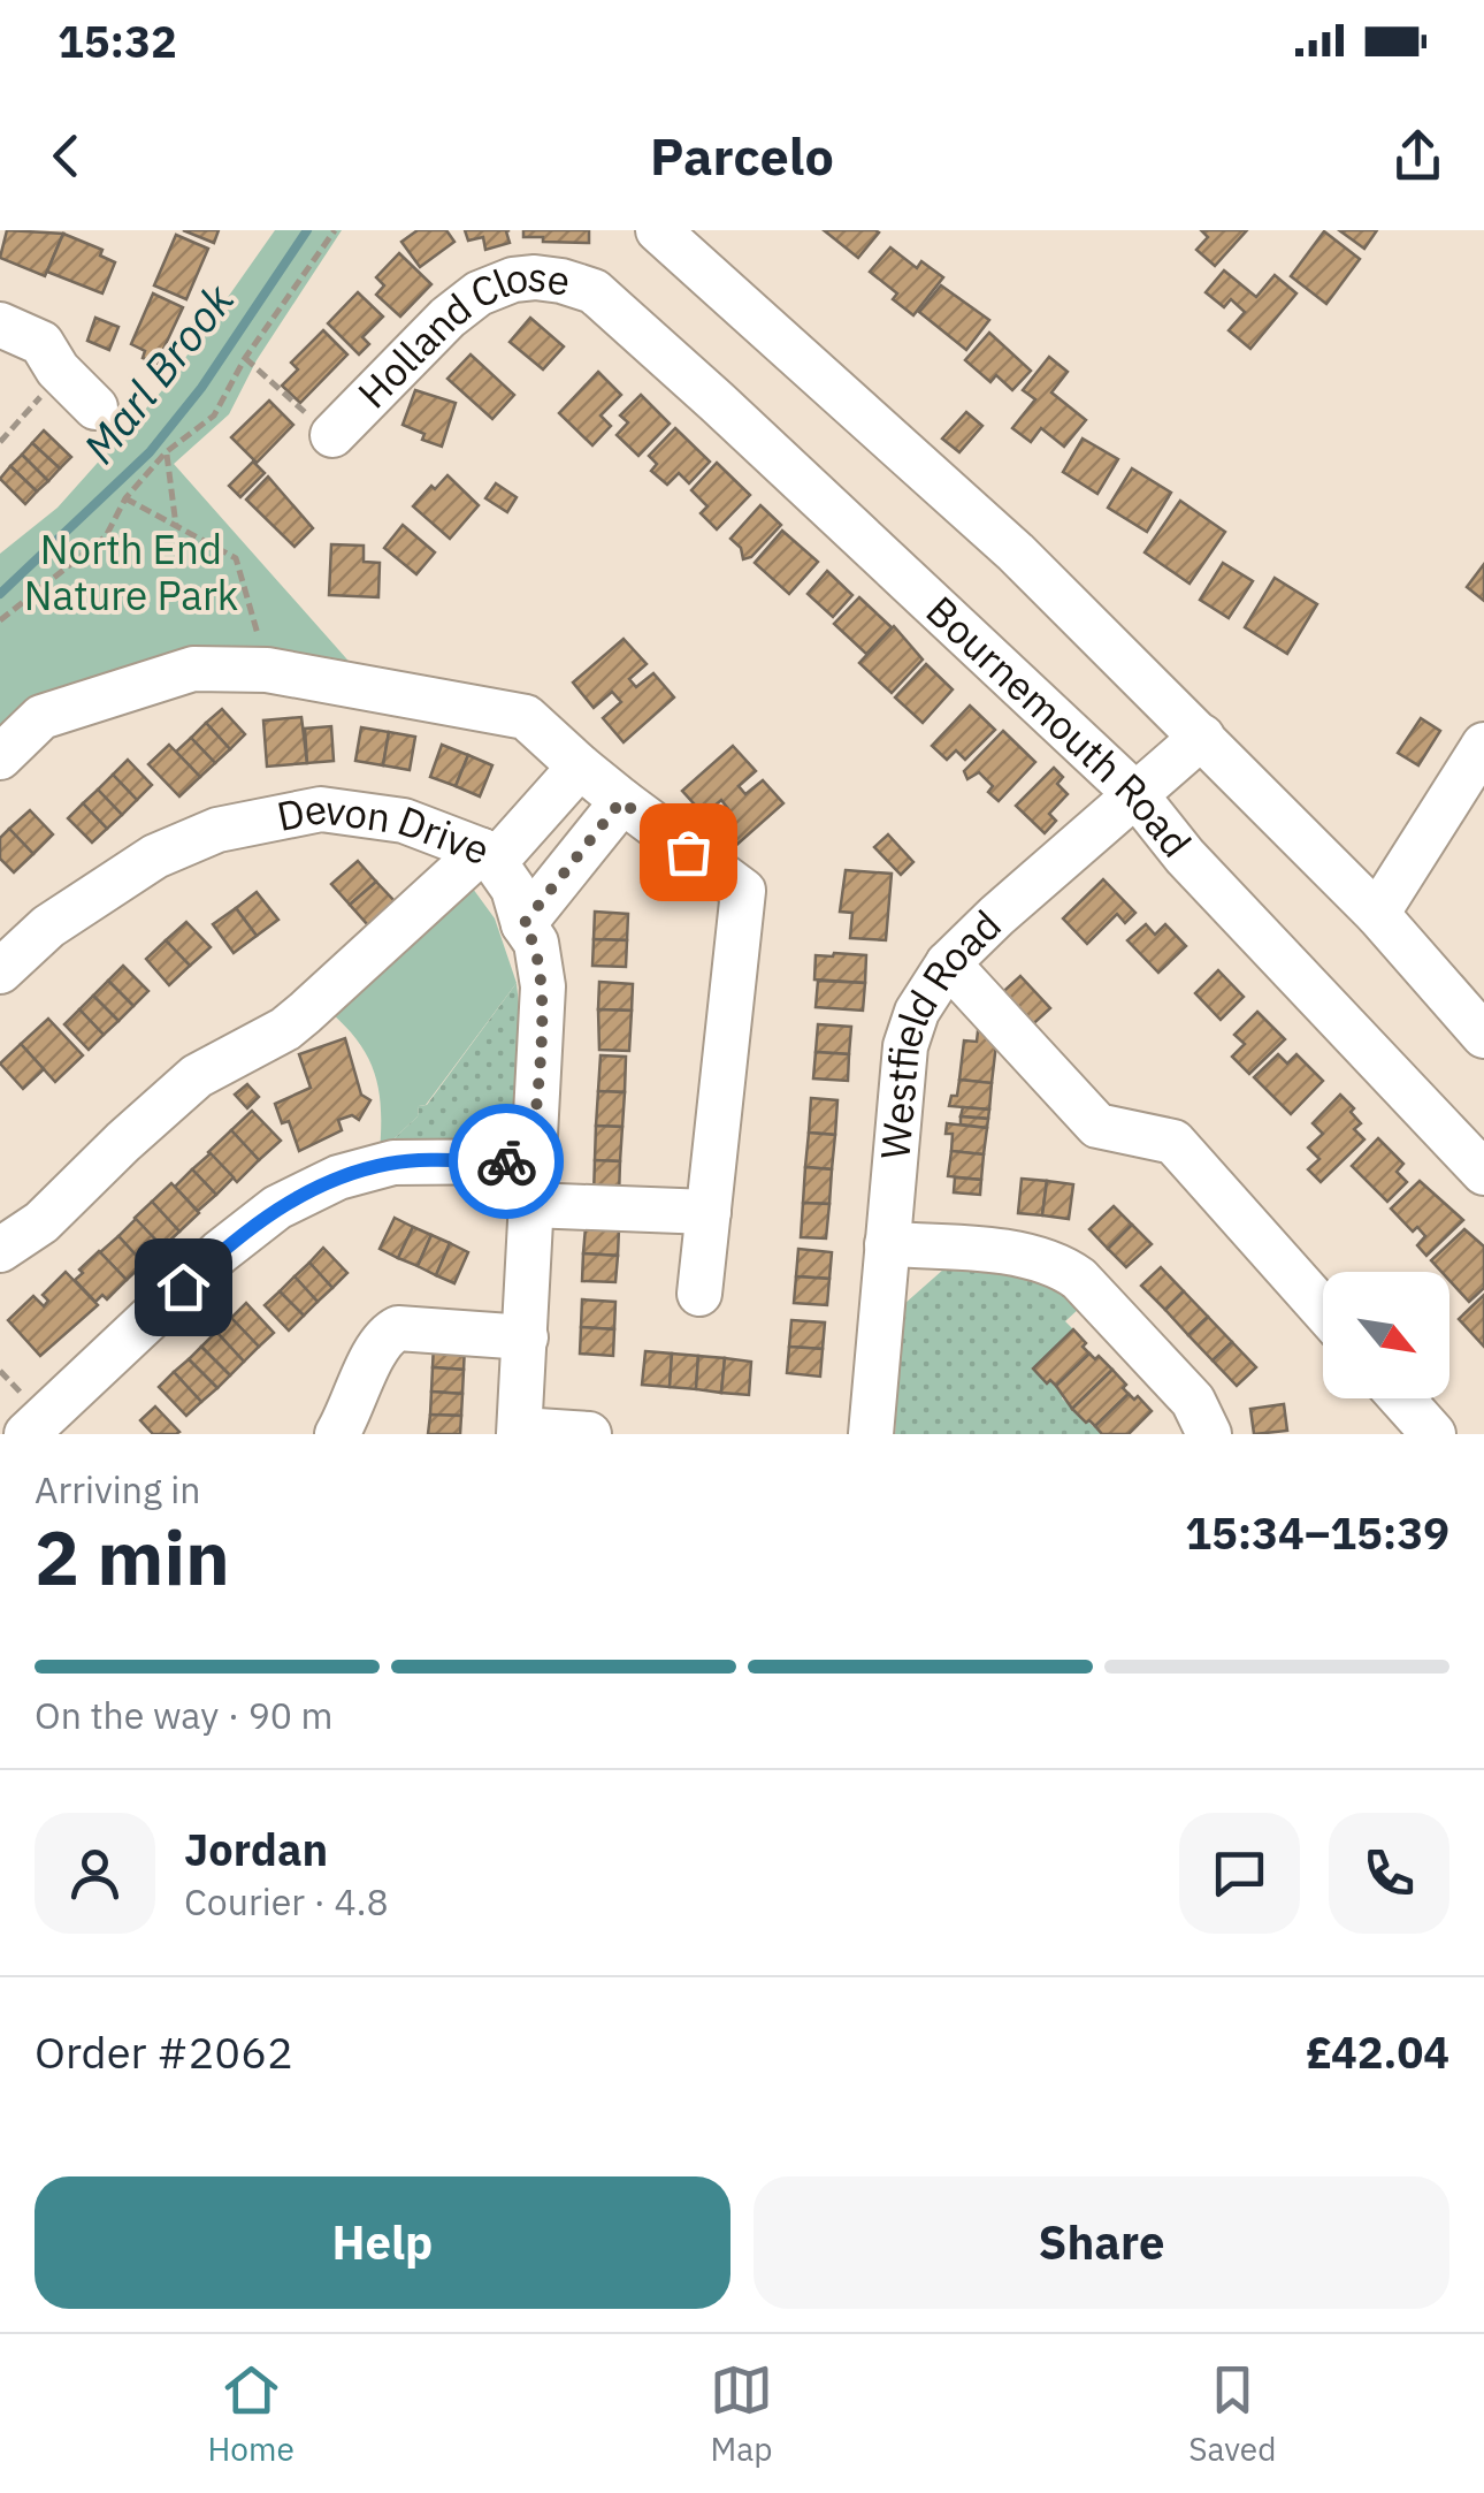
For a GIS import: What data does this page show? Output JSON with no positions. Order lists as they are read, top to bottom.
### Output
{
  "streets": {
    "street": [
      "Holland Close",
      "Bournemouth Road",
      "Devon Drive",
      "Westfield Road"
    ]
  },
  "crossings": [
    ["Holland Close", "Bournemouth Road"],
    ["Bournemouth Road", "Westfield Road"]
  ],
  "water": ["Marl Brook"],
  "parks": ["North End Nature Park"],
  "north": "bottom right",
  "page": {
    "status": "15:32",
    "header": "Parcelo",
    "heading": ["2 min", "Arriving in", "15:34–15:39"],
    "panel": [
      "Jordan",
      "Courier · 4.8",
      "Order #2062",
      "£42.04"
    ],
    "bar": "On the way · 90 m",
    "buttons": ["Help", "Share"],
    "tabs": ["Home", "Map", "Saved"]
  }
}
